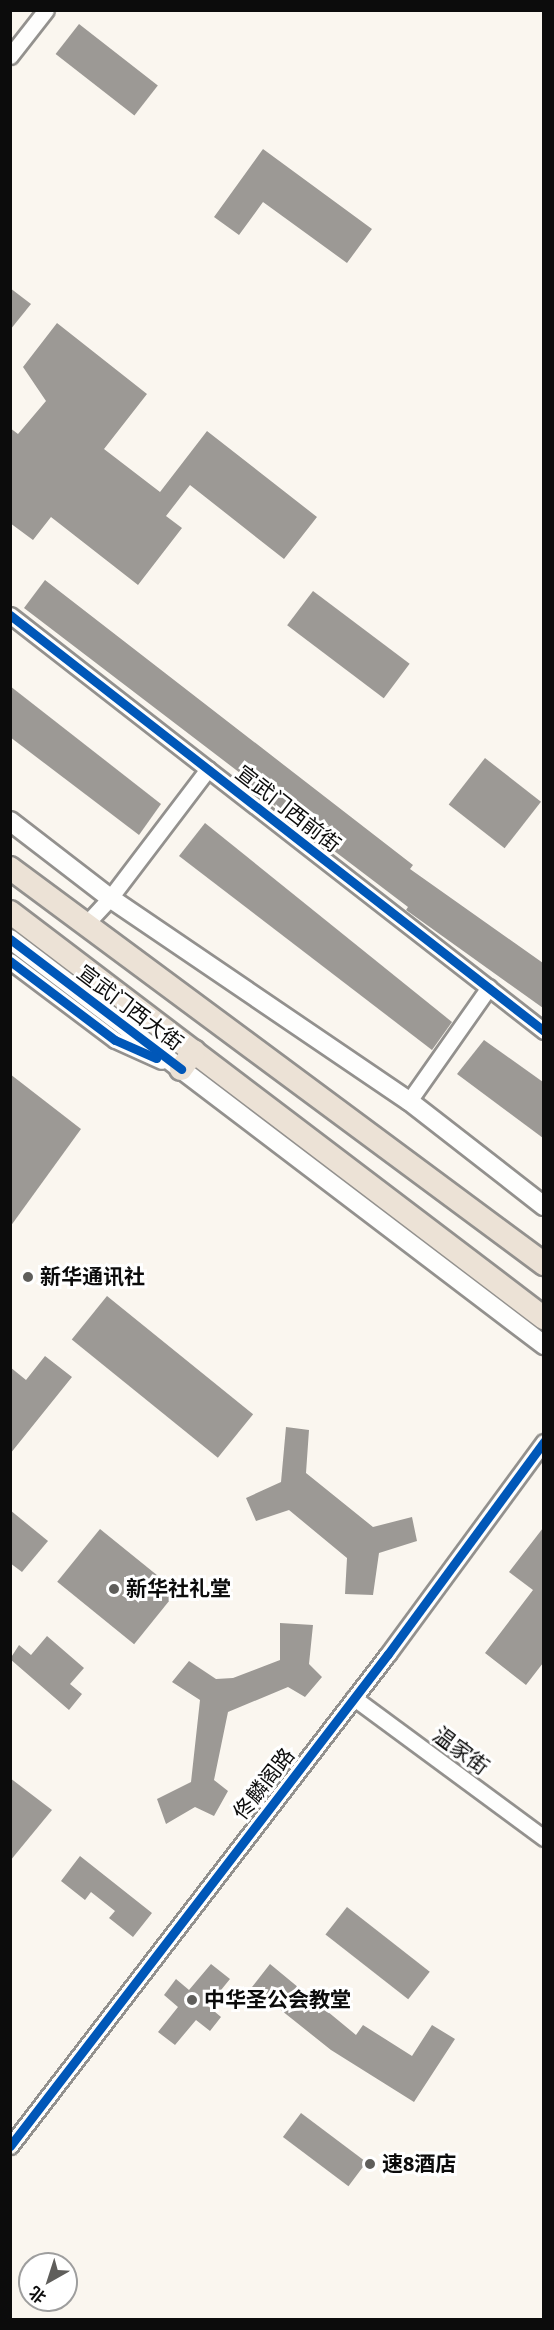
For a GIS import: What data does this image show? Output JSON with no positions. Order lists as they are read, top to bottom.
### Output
{
  "streets": {
    "main road": ["宣武门西大街"],
    "street": ["宣武门西前街", "温家街", "佟麟阁路"]
  },
  "crossings": [
    ["温家街", "佟麟阁路"]
  ],
  "places": [
    "新华通讯社",
    "新华社礼堂",
    "中华圣公会教堂",
    "速8酒店"
  ],
  "north": "bottom left"
}
